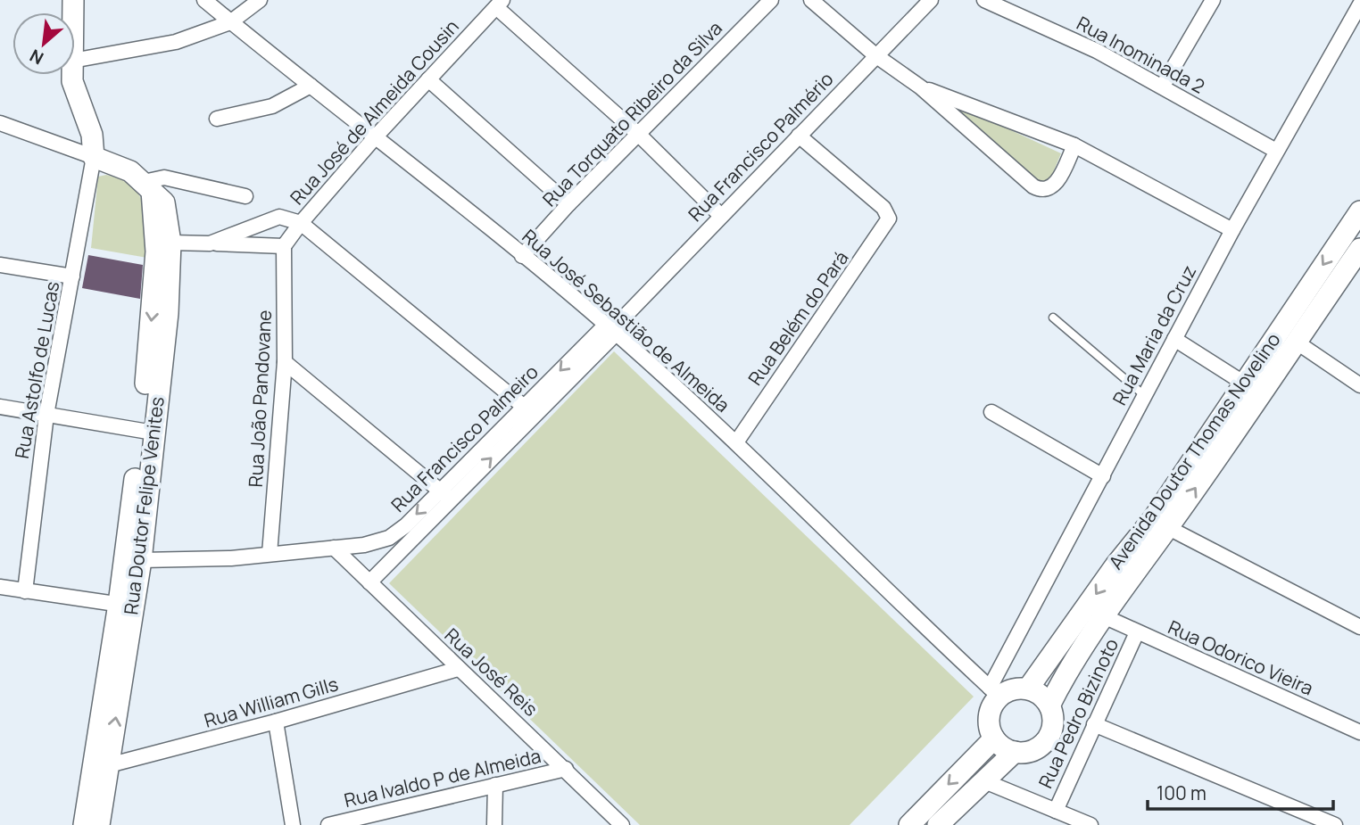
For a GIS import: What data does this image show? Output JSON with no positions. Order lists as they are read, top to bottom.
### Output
{
  "streets": {
    "main road": ["Avenida Doutor Thomas Novelino", "Rua Doutor Felipe Venites"],
    "street": [
      "Rua Inominada 2",
      "Rua José de Almeida Cousin",
      "Rua Torquato Ribeiro da Silva",
      "Rua Francisco Palmério",
      "Rua Belém do Pará",
      "Rua José Sebastião de Almeida",
      "Rua Maria da Cruz",
      "Rua Astolfo de Lucas",
      "Rua João Pandovane",
      "Rua Francisco Palmeiro",
      "Rua Odorico Vieira",
      "Rua José Reis",
      "Rua William Gills",
      "Rua Pedro Bizinoto",
      "Rua Ivaldo P de Almeida"
    ]
  },
  "crossings": [
    ["Rua Inominada 2", "Rua Maria da Cruz"],
    ["Rua José de Almeida Cousin", "Rua José Sebastião de Almeida"],
    ["Rua José de Almeida Cousin", "Rua João Pandovane"],
    ["Rua José de Almeida Cousin", "Rua Doutor Felipe Venites"],
    ["Rua Torquato Ribeiro da Silva", "Rua José Sebastião de Almeida"],
    ["Rua Francisco Palmério", "Rua Belém do Pará"],
    ["Rua Francisco Palmério", "Rua José Sebastião de Almeida"],
    ["Rua Francisco Palmério", "Rua Francisco Palmeiro"],
    ["Rua Belém do Pará", "Rua José Sebastião de Almeida"],
    ["Rua José Sebastião de Almeida", "Rua Maria da Cruz"],
    ["Rua José Sebastião de Almeida", "Rua Francisco Palmeiro"],
    ["Rua José Sebastião de Almeida", "Avenida Doutor Thomas Novelino"],
    ["Rua Maria da Cruz", "Avenida Doutor Thomas Novelino"],
    ["Rua Astolfo de Lucas", "Rua Doutor Felipe Venites"],
    ["Rua João Pandovane", "Rua Francisco Palmeiro"],
    ["Rua Francisco Palmeiro", "Rua Doutor Felipe Venites"],
    ["Rua Francisco Palmeiro", "Rua José Reis"],
    ["Avenida Doutor Thomas Novelino", "Rua Odorico Vieira"],
    ["Rua Doutor Felipe Venites", "Rua William Gills"],
    ["Rua Odorico Vieira", "Rua Pedro Bizinoto"],
    ["Rua José Reis", "Rua William Gills"],
    ["Rua José Reis", "Rua Ivaldo P de Almeida"]
  ],
  "scale_bar": "100 m",
  "north": "bottom left"
}
